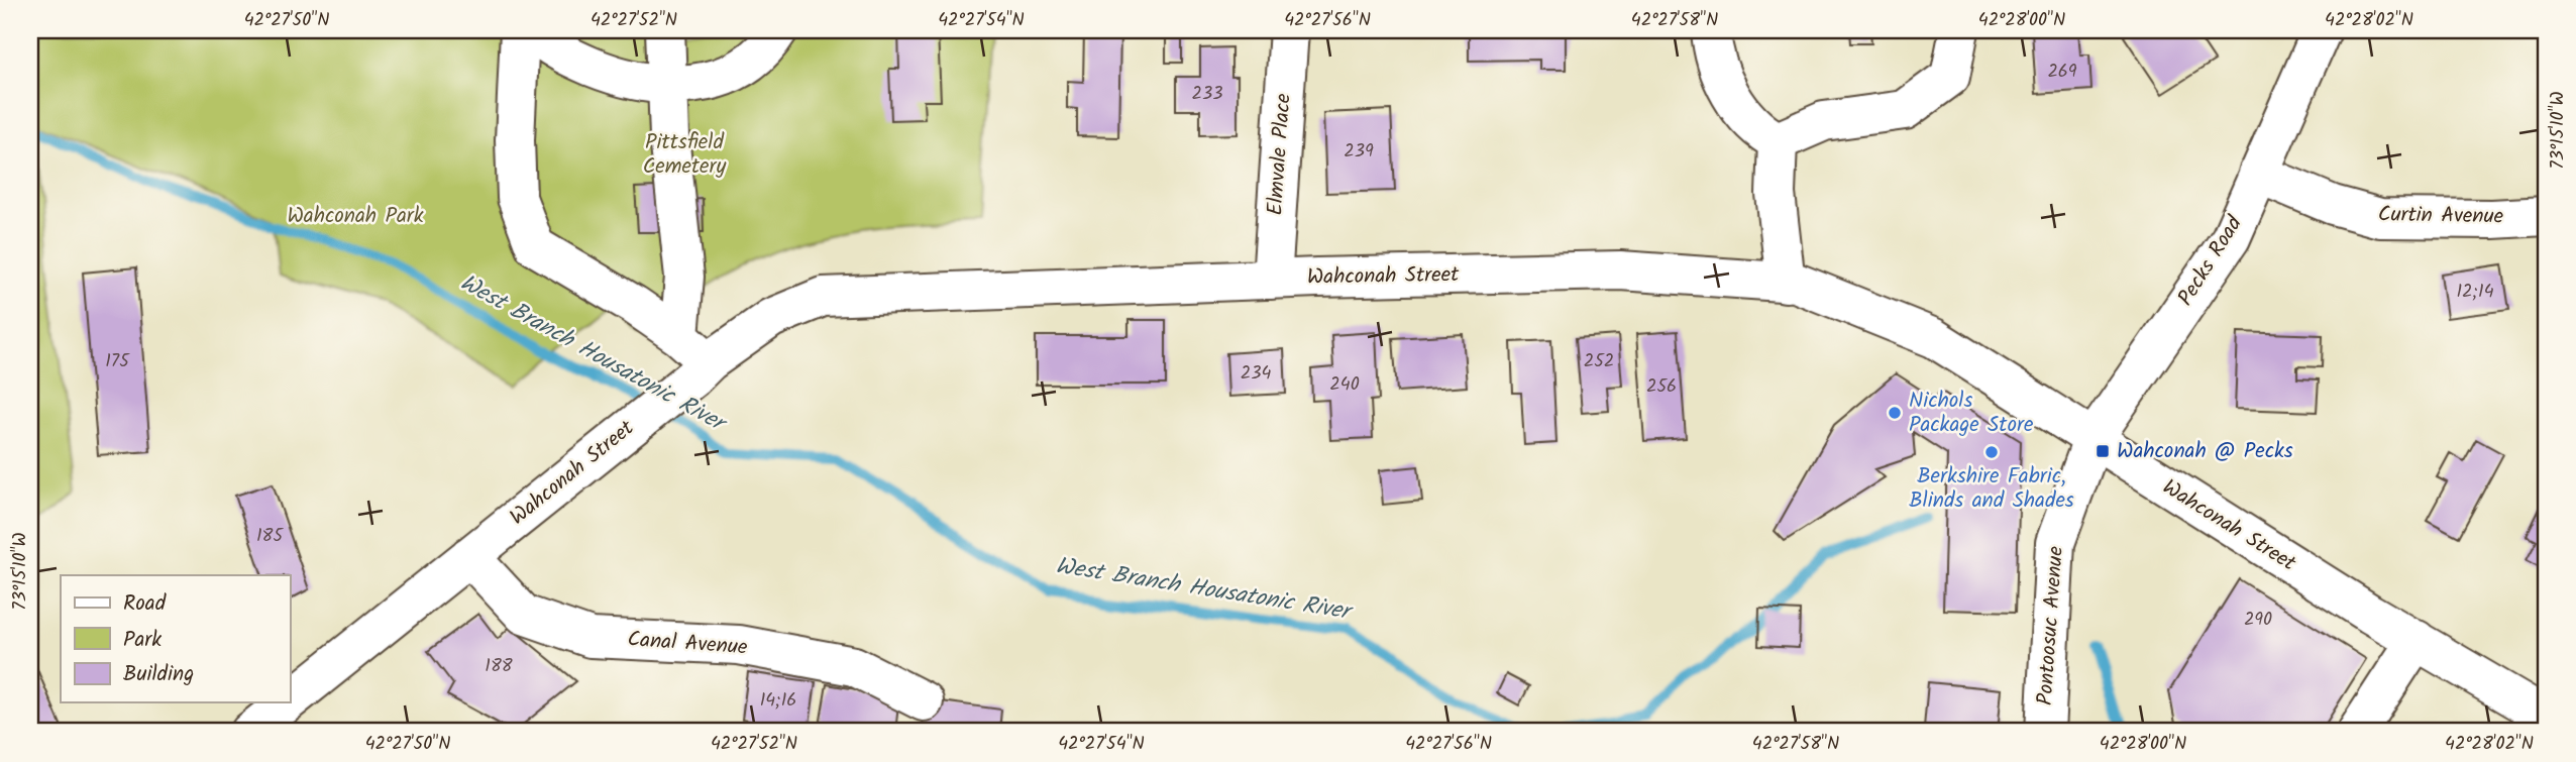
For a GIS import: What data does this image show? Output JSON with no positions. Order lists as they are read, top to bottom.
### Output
{
  "streets": {
    "street": [
      "Elmvale Place",
      "Curtin Avenue",
      "Pecks Road",
      "Wahconah Street",
      "Pontoosuc Avenue",
      "Canal Avenue"
    ]
  },
  "crossings": [
    ["Elmvale Place", "Wahconah Street"],
    ["Curtin Avenue", "Pecks Road"],
    ["Pecks Road", "Wahconah Street"],
    ["Pecks Road", "Pontoosuc Avenue"],
    ["Wahconah Street", "Pontoosuc Avenue"],
    ["Wahconah Street", "Canal Avenue"]
  ],
  "water": ["West Branch Housatonic River"],
  "parks": ["Pittsfield Cemetery", "Wahconah Park"],
  "places": {
    "other": ["Nichols Package Store", "Berkshire Fabric, Blinds and Shades"],
    "transit": ["Wahconah @ Pecks"]
  },
  "house_numbers": [
    "269",
    "233",
    "239",
    "12;14",
    "175",
    "252",
    "234",
    "240",
    "256",
    "185",
    "290",
    "188",
    "14;16"
  ],
  "legend": ["Road", "Park", "Building"],
  "coordinates": [
    "42°27'50\"N",
    "42°27'52\"N",
    "42°27'54\"N",
    "42°27'56\"N",
    "42°27'58\"N",
    "42°28'00\"N",
    "42°28'02\"N",
    "73°15'10\"W"
  ]
}
